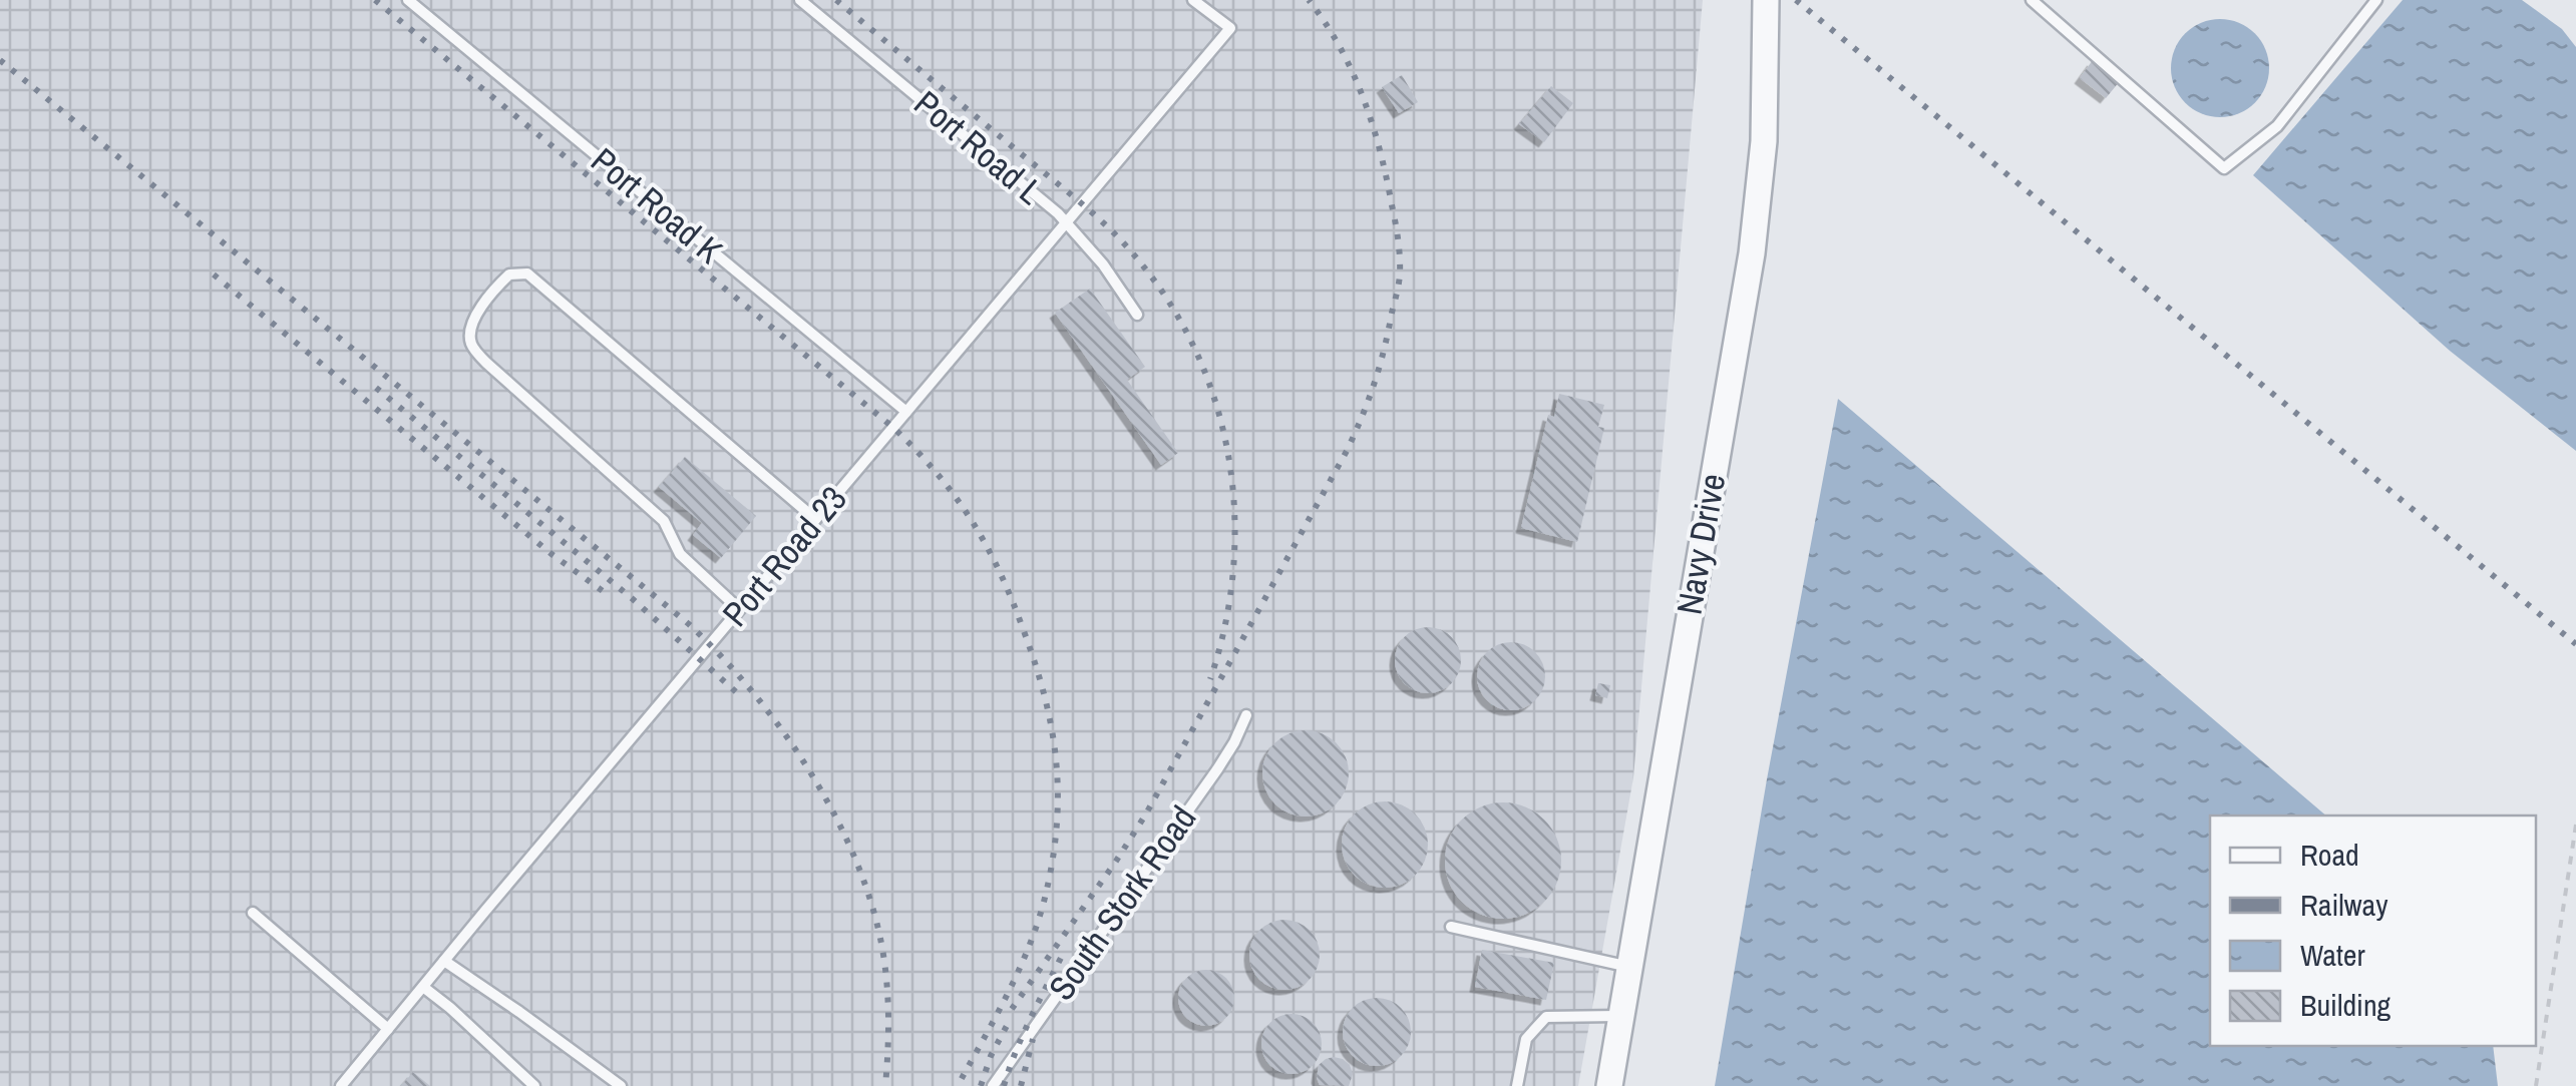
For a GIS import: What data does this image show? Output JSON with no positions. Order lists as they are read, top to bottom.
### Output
{
  "streets": {
    "street": ["Navy Drive"],
    "lane": [
      "Port Road L",
      "Port Road K",
      "Port Road 23",
      "South Stork Road"
    ]
  },
  "crossings": [
    ["Port Road L", "Port Road 23"],
    ["Port Road K", "Port Road 23"]
  ],
  "legend": [
    "Road",
    "Railway",
    "Water",
    "Building"
  ]
}
